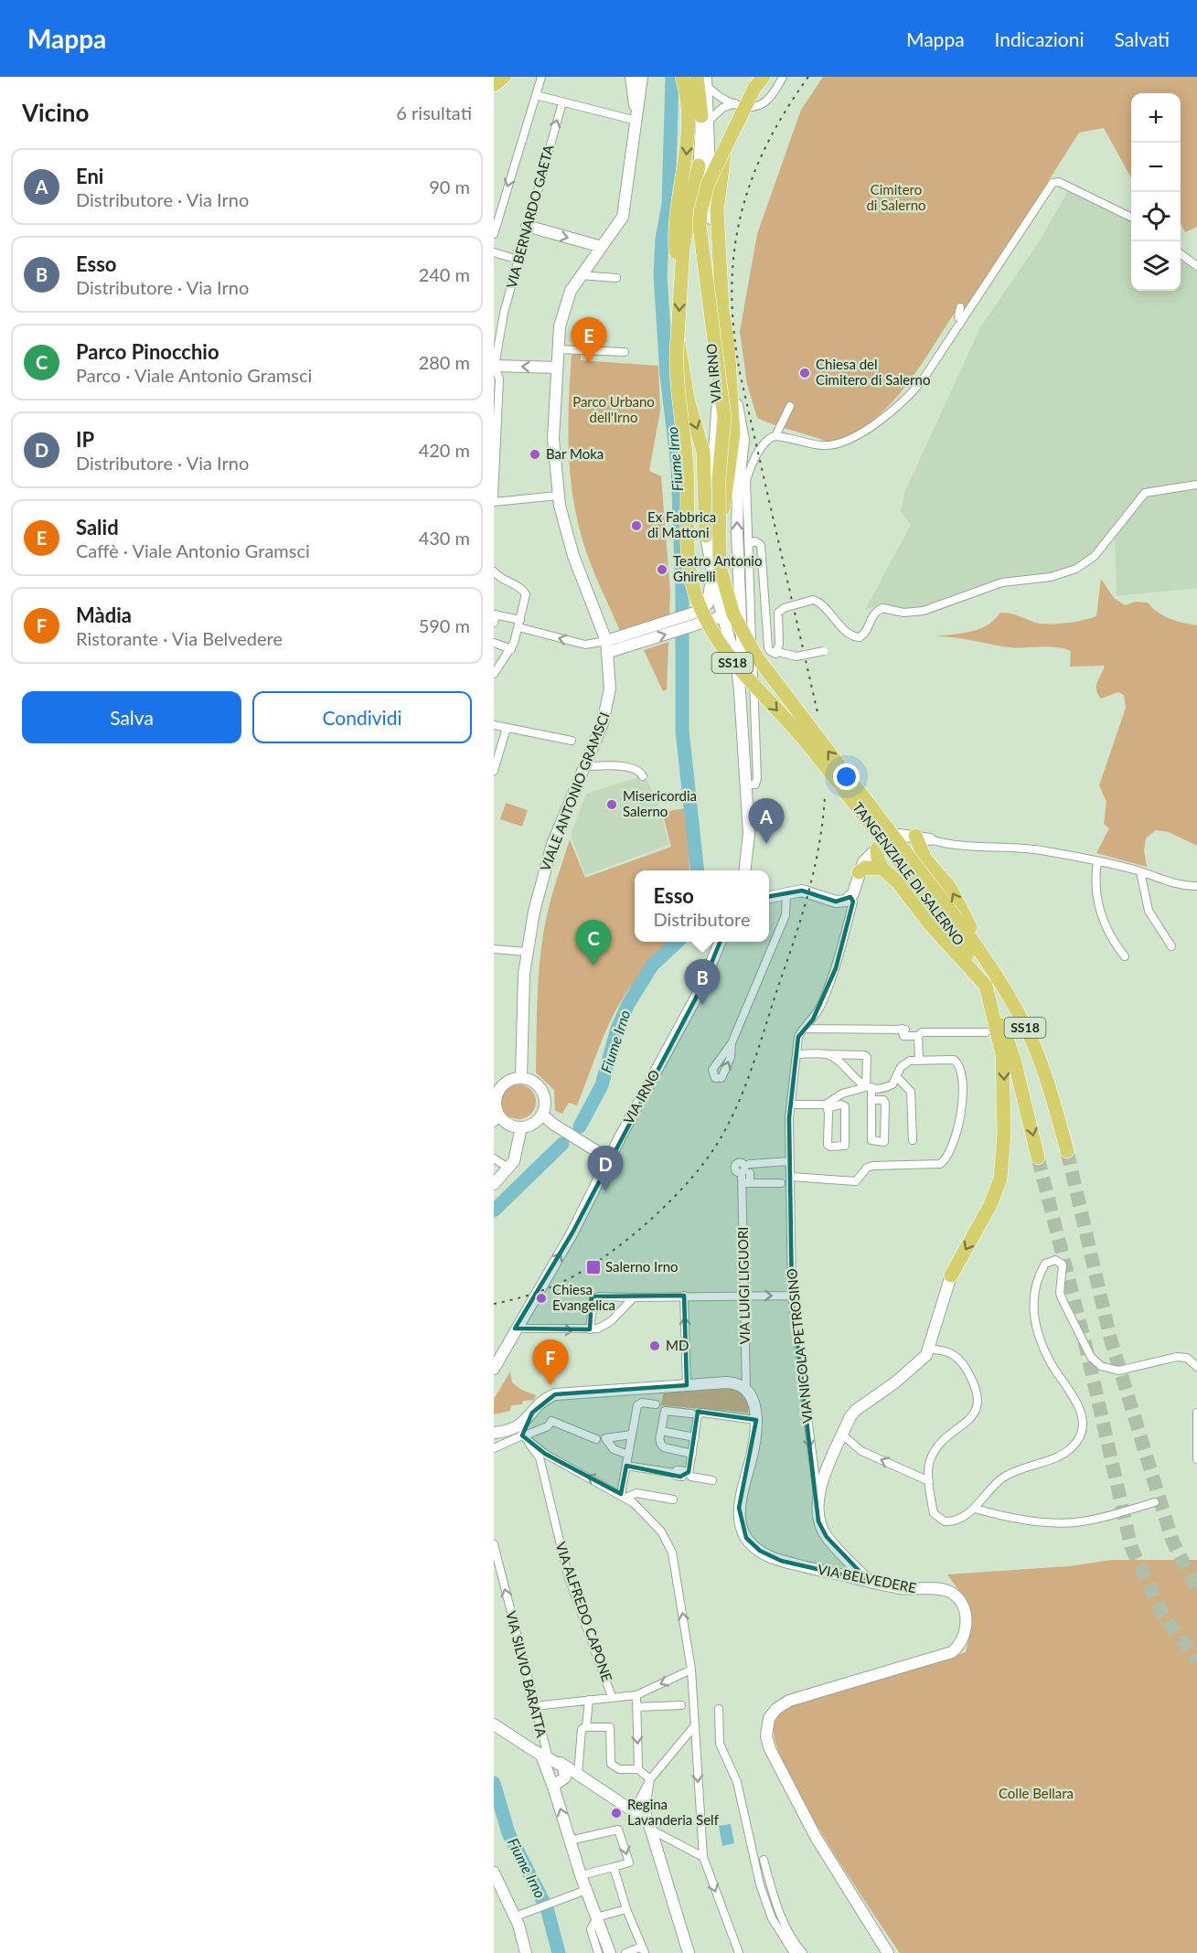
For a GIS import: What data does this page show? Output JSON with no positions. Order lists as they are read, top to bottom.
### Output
{
  "streets": {
    "highway": ["SS18", "TANGENZIALE DI SALERNO"],
    "main road": [
      "VIA IRNO",
      "VIALE ANTONIO GRAMSCI",
      "VIA NICOLA PETROSINO",
      "VIA BELVEDERE",
      "VIA SILVIO BARATTA"
    ],
    "street": ["VIA BERNARDO GAETA", "VIA LUIGI LIGUORI", "VIA ALFREDO CAPONE"]
  },
  "crossings": [
    ["VIA IRNO", "SS18"],
    ["VIA IRNO", "TANGENZIALE DI SALERNO"],
    ["SS18", "TANGENZIALE DI SALERNO"],
    ["VIA LUIGI LIGUORI", "VIA BELVEDERE"],
    ["VIA NICOLA PETROSINO", "VIA BELVEDERE"]
  ],
  "water": ["Fiume Irno"],
  "parks": ["Cimitero di Salerno", "Parco Urbano dell'Irno", "Colle Bellara"],
  "places": {
    "other": [
      "Chiesa del Cimitero di Salerno",
      "Bar Moka",
      "Ex Fabbrica di Mattoni",
      "Teatro Antonio Ghirelli",
      "Misericordia Salerno",
      "Chiesa Evangelica",
      "MD",
      "Regina Lavanderia Self"
    ],
    "transit": ["Salerno Irno"]
  },
  "page": {
    "header": "Mappa",
    "nav": ["Mappa", "Indicazioni", "Salvati"],
    "heading": ["Vicino", "6 risultati"],
    "map_buttons": ["+", "−"],
    "list": [
      {
        "mark": "A",
        "name": "Eni",
        "note": "Distributore · Via Irno",
        "value": "90 m"
      },
      {
        "mark": "B",
        "name": "Esso",
        "note": "Distributore · Via Irno",
        "value": "240 m"
      },
      {
        "mark": "C",
        "name": "Parco Pinocchio",
        "note": "Parco · Viale Antonio Gramsci",
        "value": "280 m"
      },
      {
        "mark": "D",
        "name": "IP",
        "note": "Distributore · Via Irno",
        "value": "420 m"
      },
      {
        "mark": "E",
        "name": "Salid",
        "note": "Caffè · Viale Antonio Gramsci",
        "value": "430 m"
      },
      {
        "mark": "F",
        "name": "Màdia",
        "note": "Ristorante · Via Belvedere",
        "value": "590 m"
      }
    ],
    "pins": [
      "E",
      "A",
      "C",
      "B",
      "D",
      "F"
    ],
    "buttons": ["Salva", "Condividi"],
    "popup": ["Esso", "Distributore"]
  }
}
